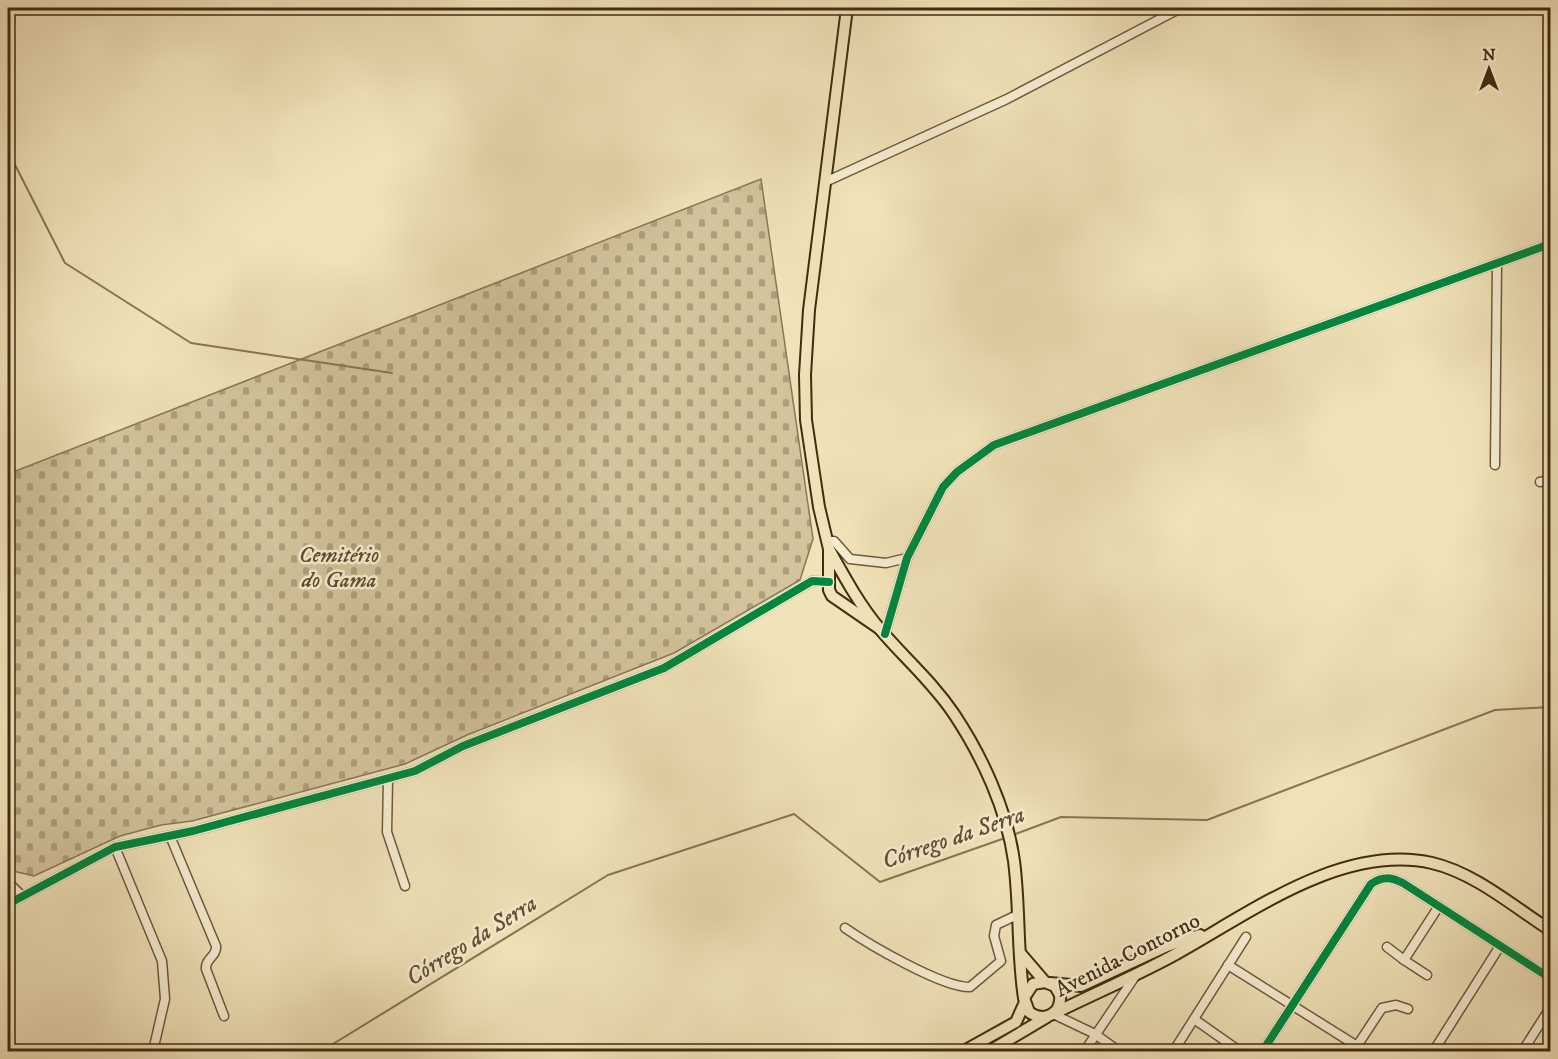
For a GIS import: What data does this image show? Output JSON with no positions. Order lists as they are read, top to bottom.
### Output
{
  "streets": {
    "main road": ["Avenida Contorno"]
  },
  "water": ["Córrego da Serra"],
  "parks": ["Cemitério do Gama"],
  "north": "top"
}
